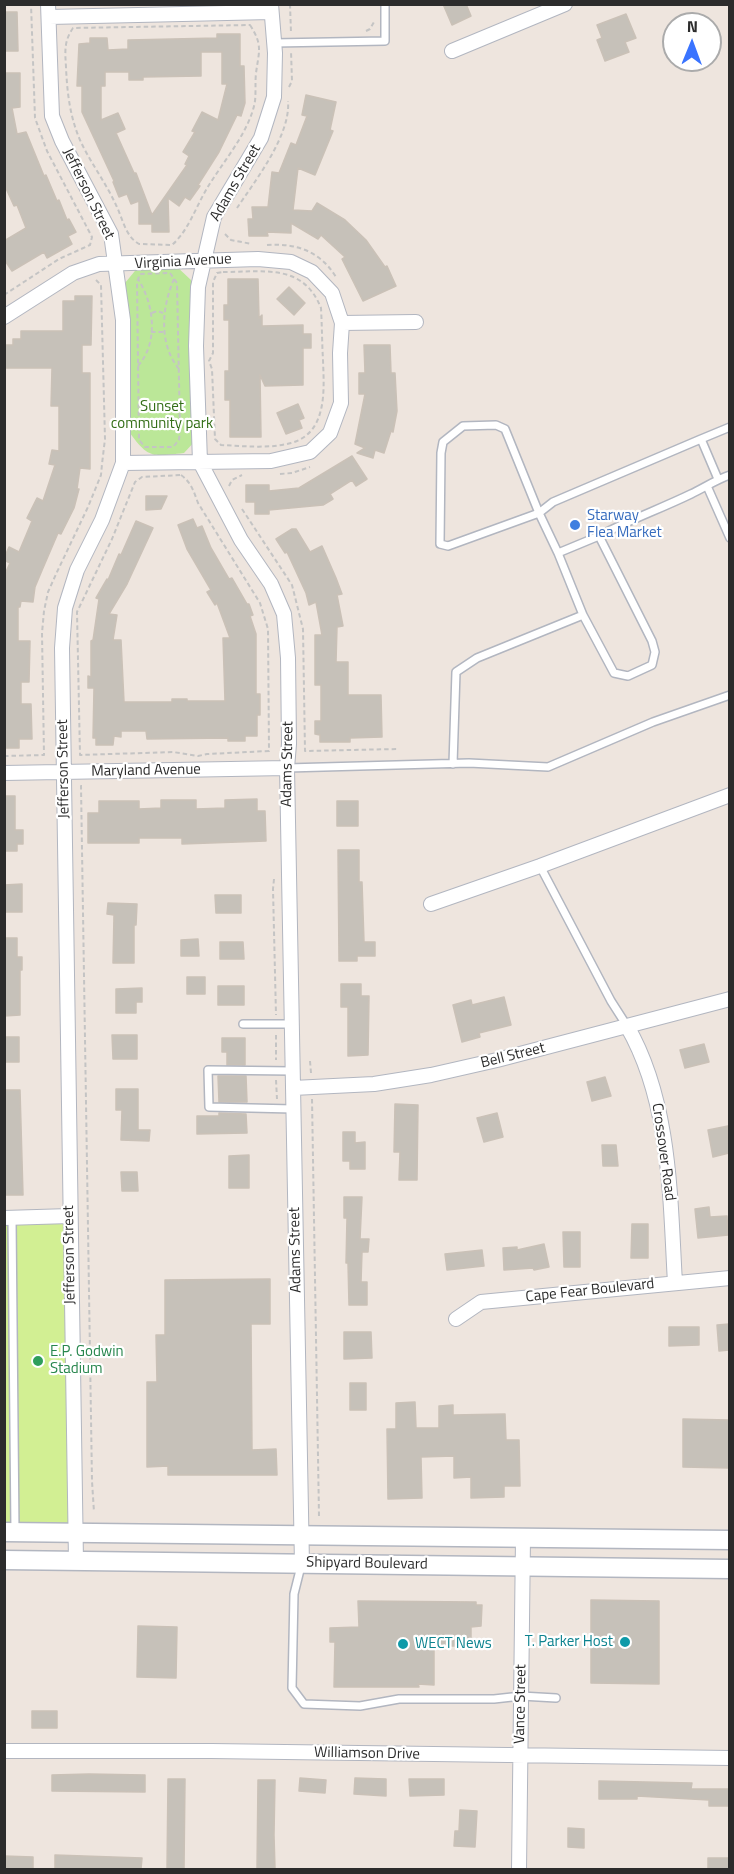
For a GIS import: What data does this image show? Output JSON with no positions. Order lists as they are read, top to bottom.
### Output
{
  "streets": {
    "main road": ["Shipyard Boulevard"],
    "street": [
      "Adams Street",
      "Jefferson Street",
      "Virginia Avenue",
      "Maryland Avenue",
      "Bell Street",
      "Crossover Road",
      "Cape Fear Boulevard",
      "Vance Street",
      "Williamson Drive"
    ]
  },
  "crossings": [
    ["Adams Street", "Virginia Avenue"],
    ["Adams Street", "Maryland Avenue"],
    ["Adams Street", "Bell Street"],
    ["Adams Street", "Shipyard Boulevard"],
    ["Jefferson Street", "Virginia Avenue"],
    ["Jefferson Street", "Maryland Avenue"],
    ["Jefferson Street", "Shipyard Boulevard"],
    ["Bell Street", "Crossover Road"],
    ["Crossover Road", "Cape Fear Boulevard"],
    ["Shipyard Boulevard", "Vance Street"],
    ["Vance Street", "Williamson Drive"]
  ],
  "parks": ["Sunset community park"],
  "places": [
    "Starway Flea Market",
    "E.P. Godwin Stadium",
    "T. Parker Host",
    "WECT News"
  ],
  "north": "top"
}
